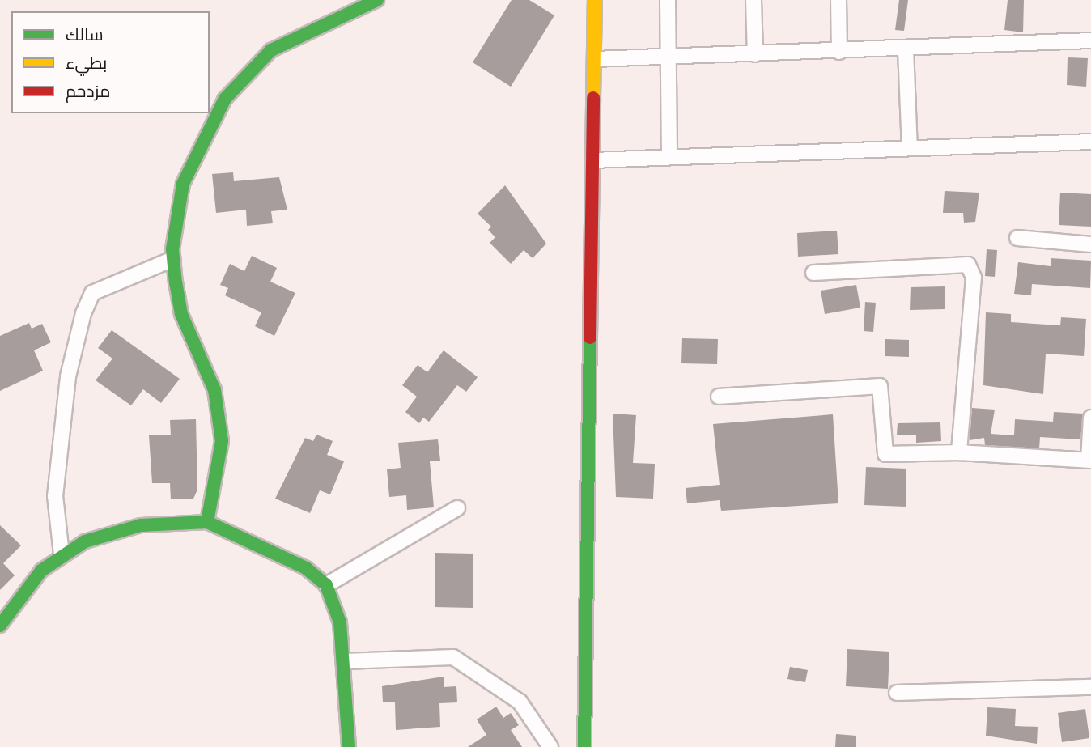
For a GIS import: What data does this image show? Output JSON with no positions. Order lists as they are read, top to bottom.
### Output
{
  "legend": ["سالك", "بطيء", "مزدحم"]
}
